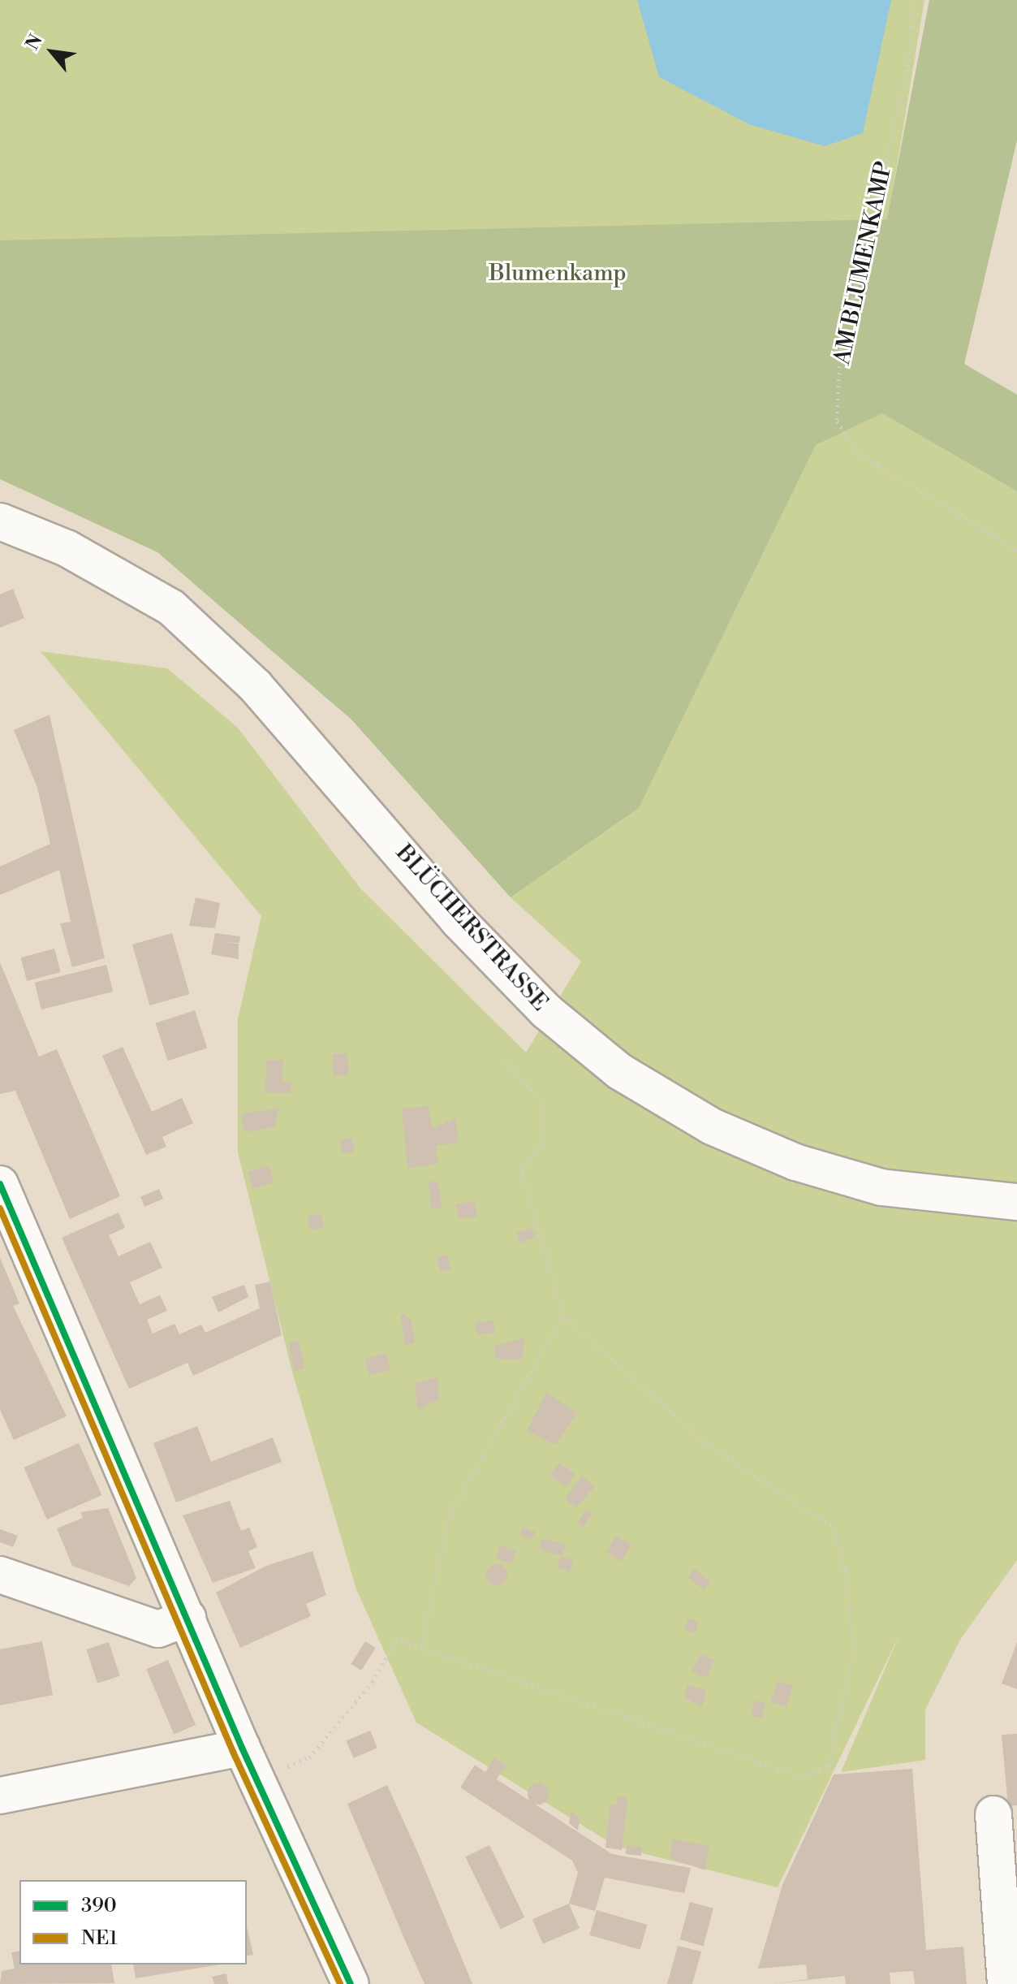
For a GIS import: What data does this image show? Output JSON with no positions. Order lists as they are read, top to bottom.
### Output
{
  "streets": {
    "street": ["BLÜCHERSTRASSE"],
    "path": ["AM BLUMENKAMP"]
  },
  "parks": ["Blumenkamp"],
  "lines": ["transit line 390", "transit line NE1"],
  "legend": ["390", "NE1"],
  "north": "top left"
}
